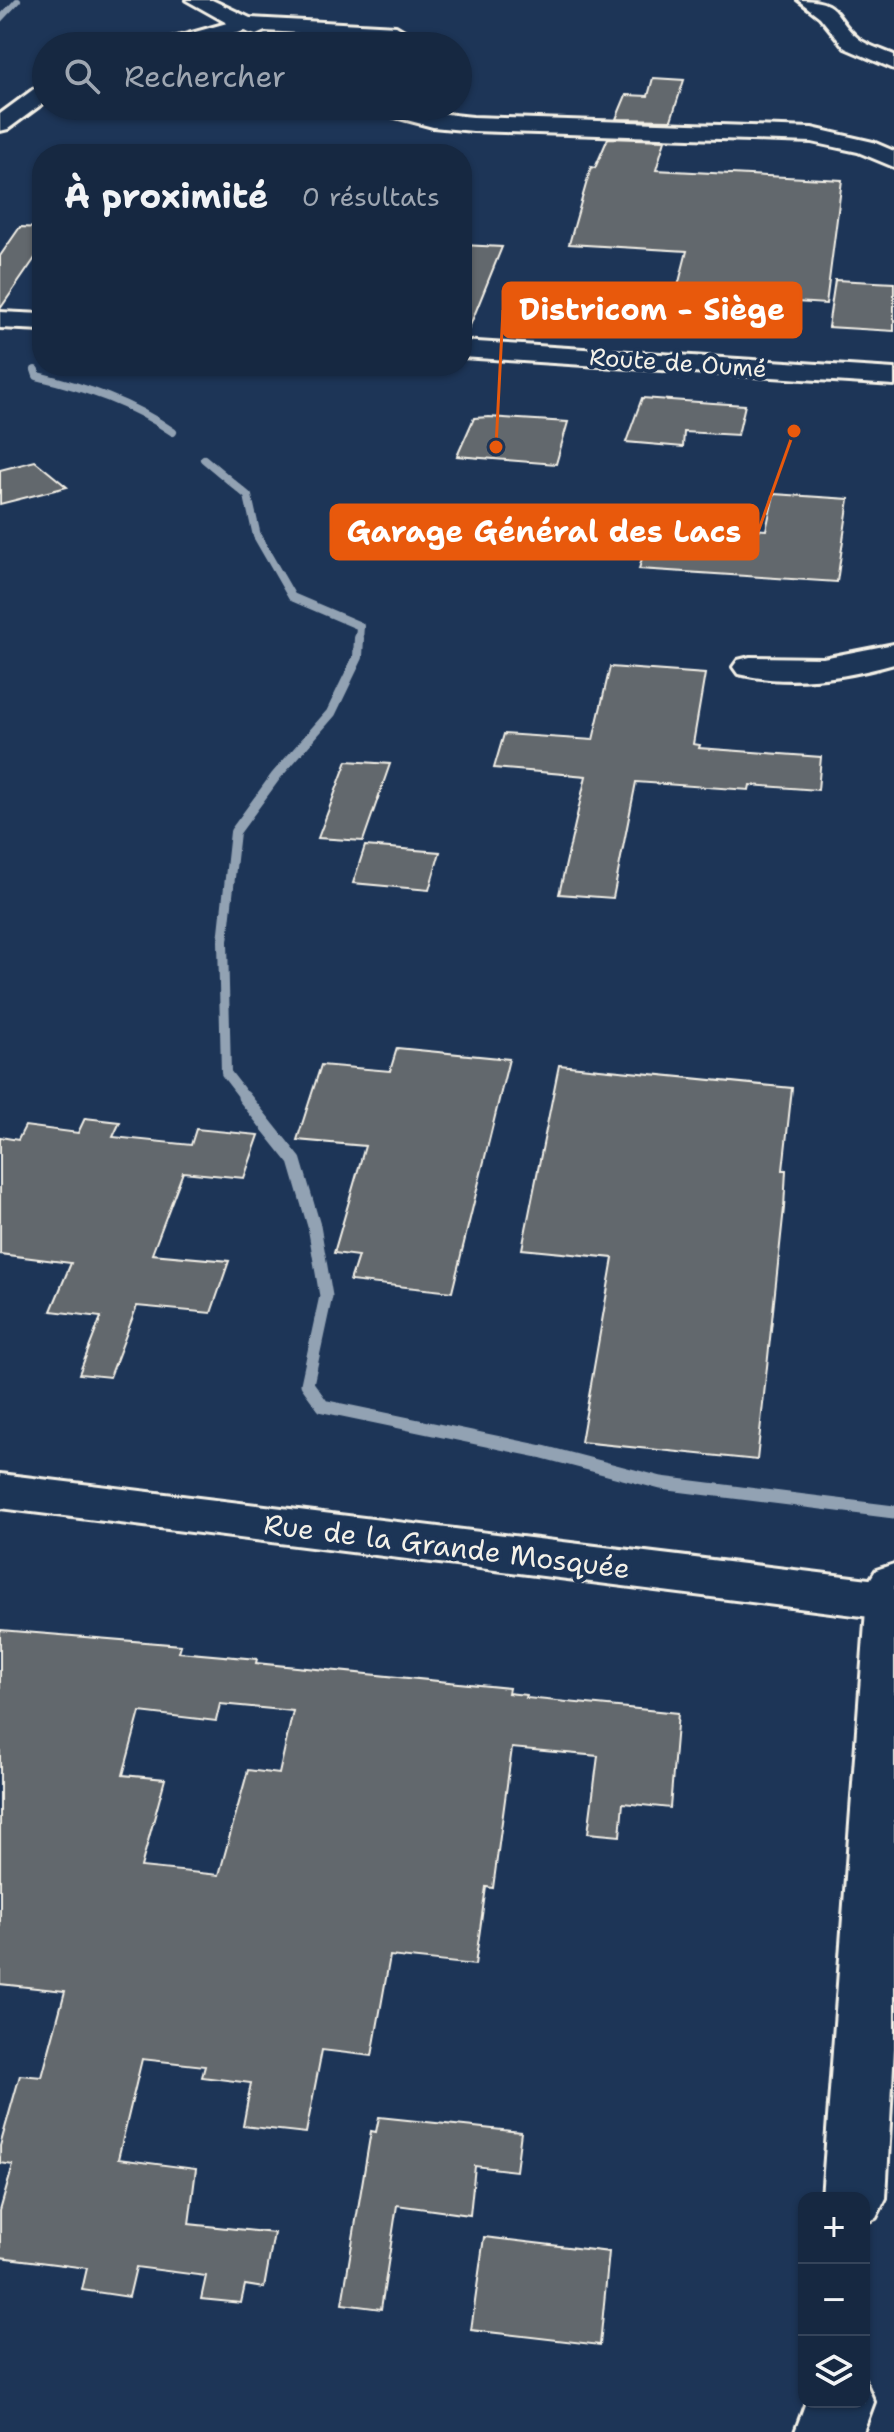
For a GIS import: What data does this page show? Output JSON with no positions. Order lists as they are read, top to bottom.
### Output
{
  "streets": {
    "street": ["Route de Oumé", "Rue de la Grande Mosquée"]
  },
  "places": ["Garage Général des Lacs", "Districom - Siège"],
  "page": {
    "search": "Rechercher",
    "heading": ["À proximité", "0 résultats"],
    "map_buttons": ["+", "−"]
  }
}
